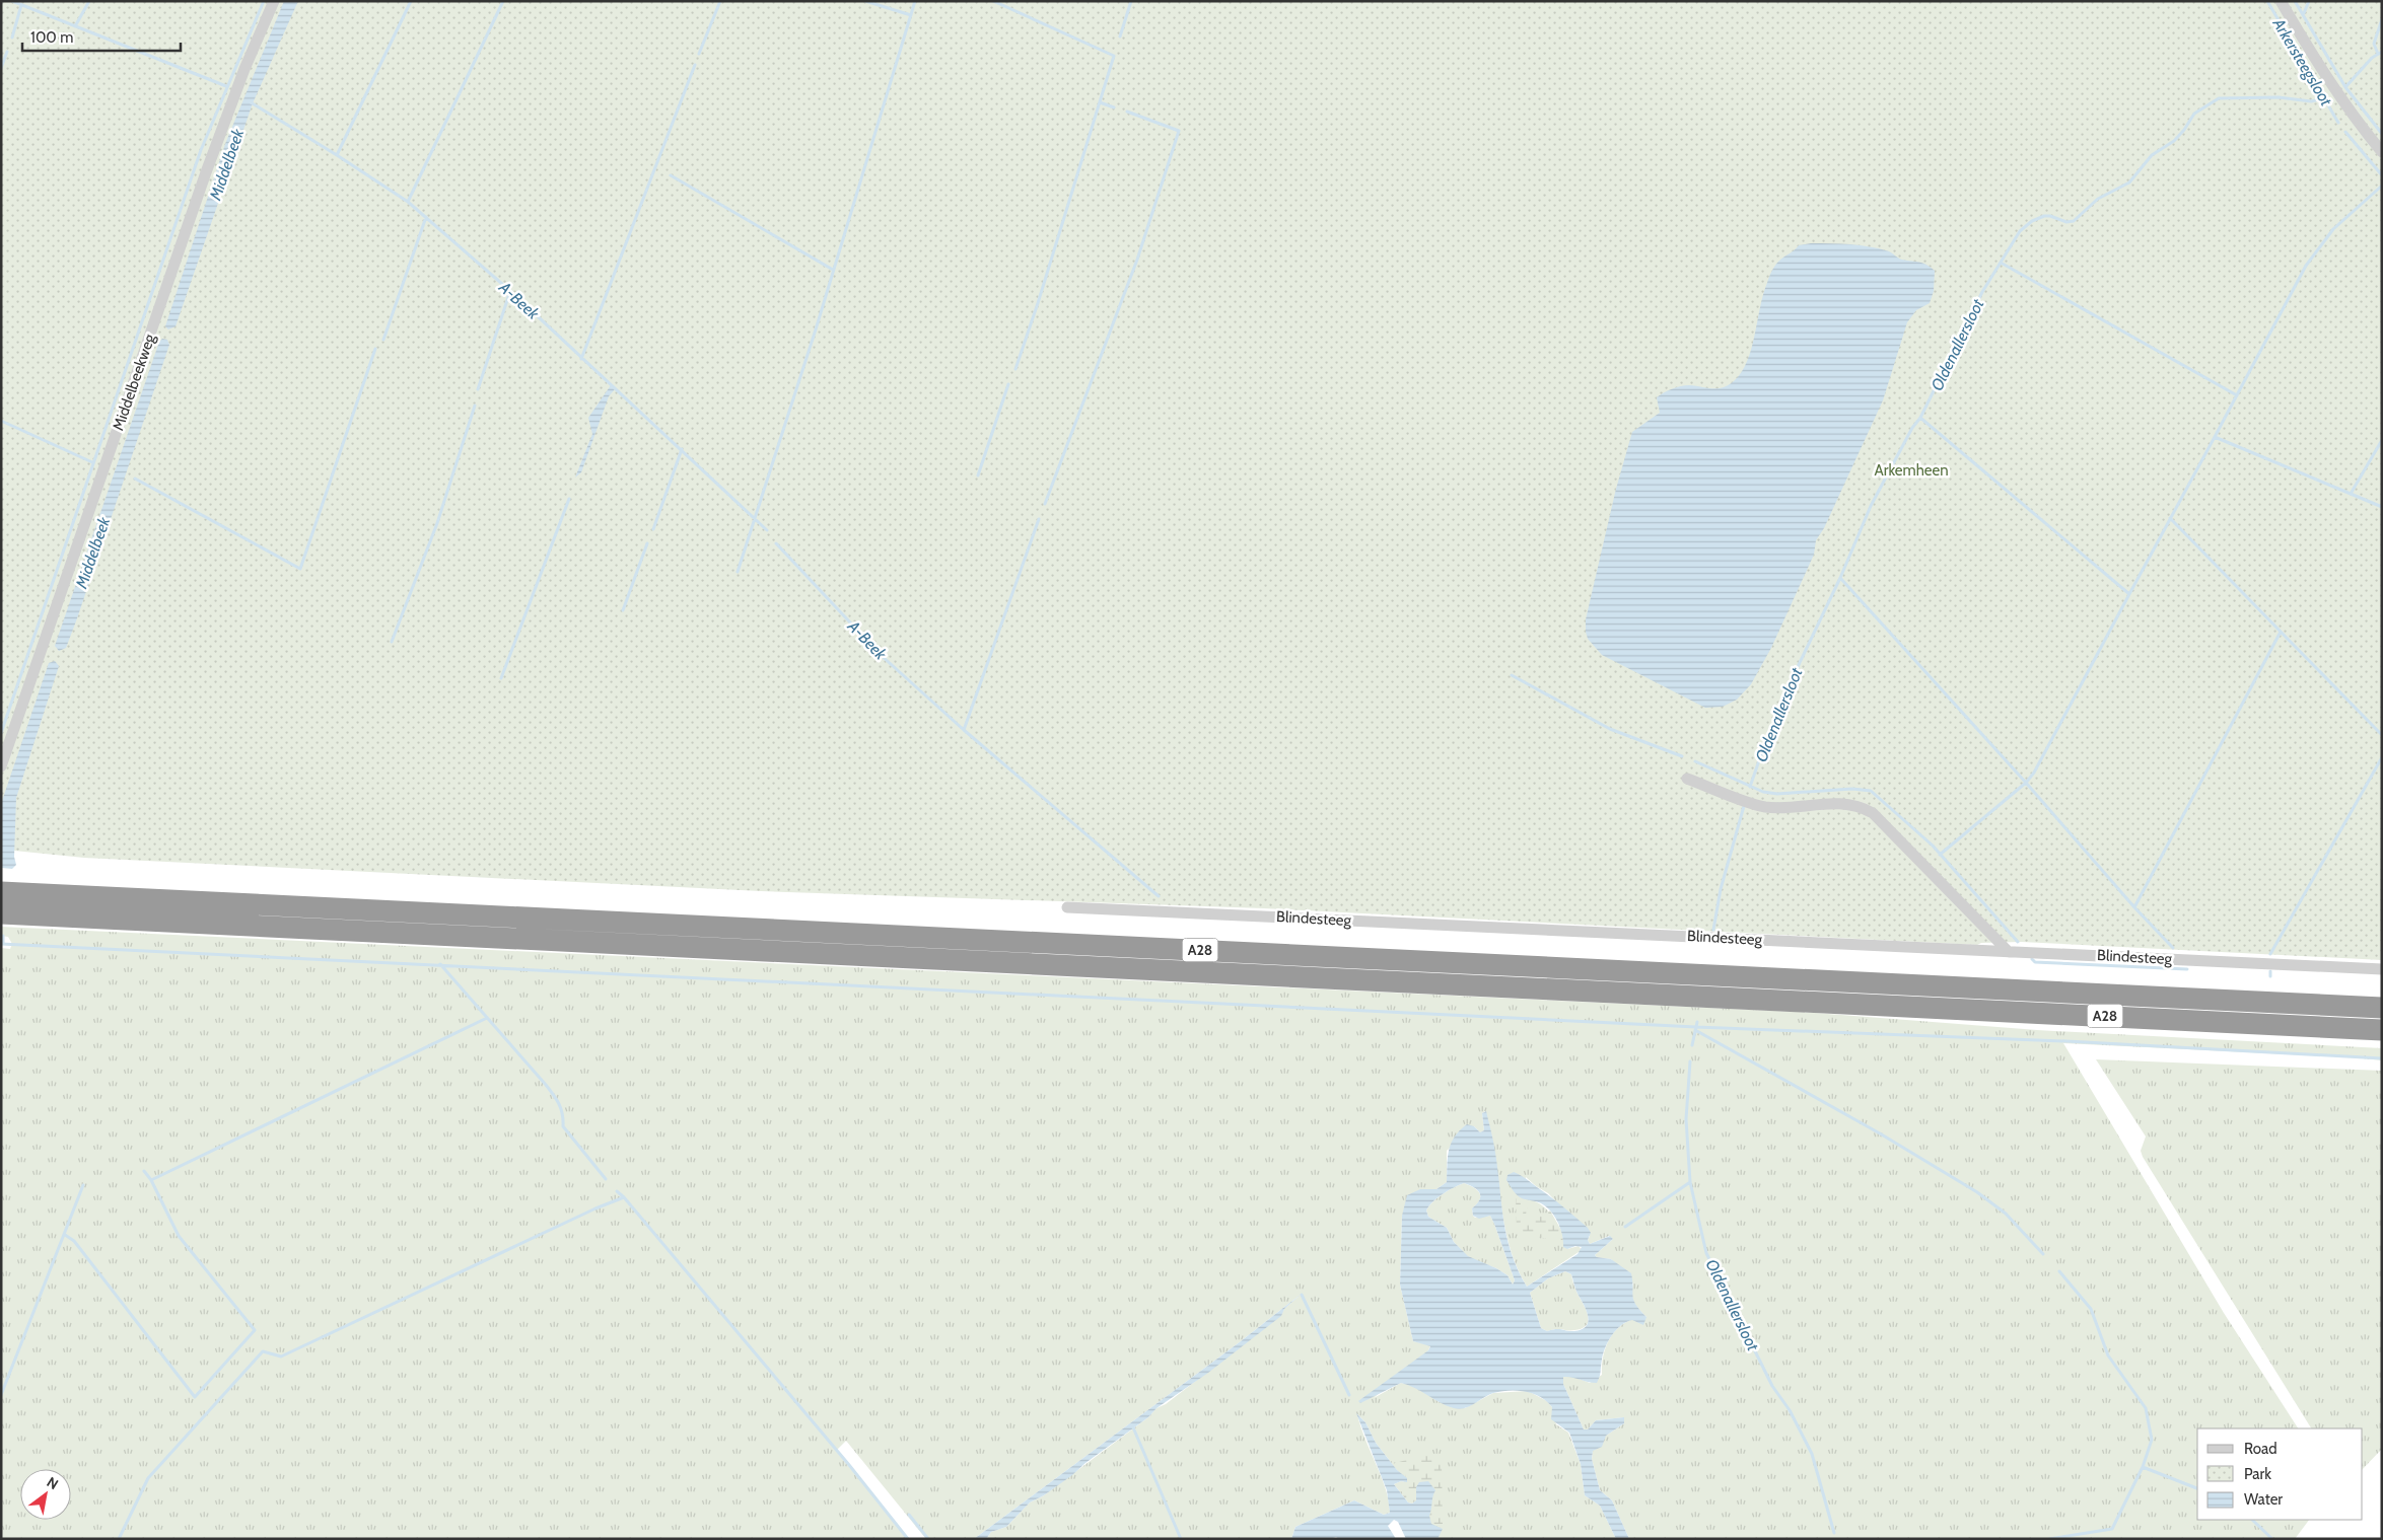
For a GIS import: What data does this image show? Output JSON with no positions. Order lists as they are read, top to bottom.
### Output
{
  "streets": {
    "highway": ["A28"],
    "street": ["Middelbeekweg", "Blindesteeg"]
  },
  "water": [
    "Arkersteegsloot",
    "Middelbeek",
    "A-Beek",
    "Oldenallersloot"
  ],
  "parks": ["Arkemheen"],
  "legend": ["Road", "Park", "Water"],
  "scale_bar": "100 m",
  "north": "top right"
}
